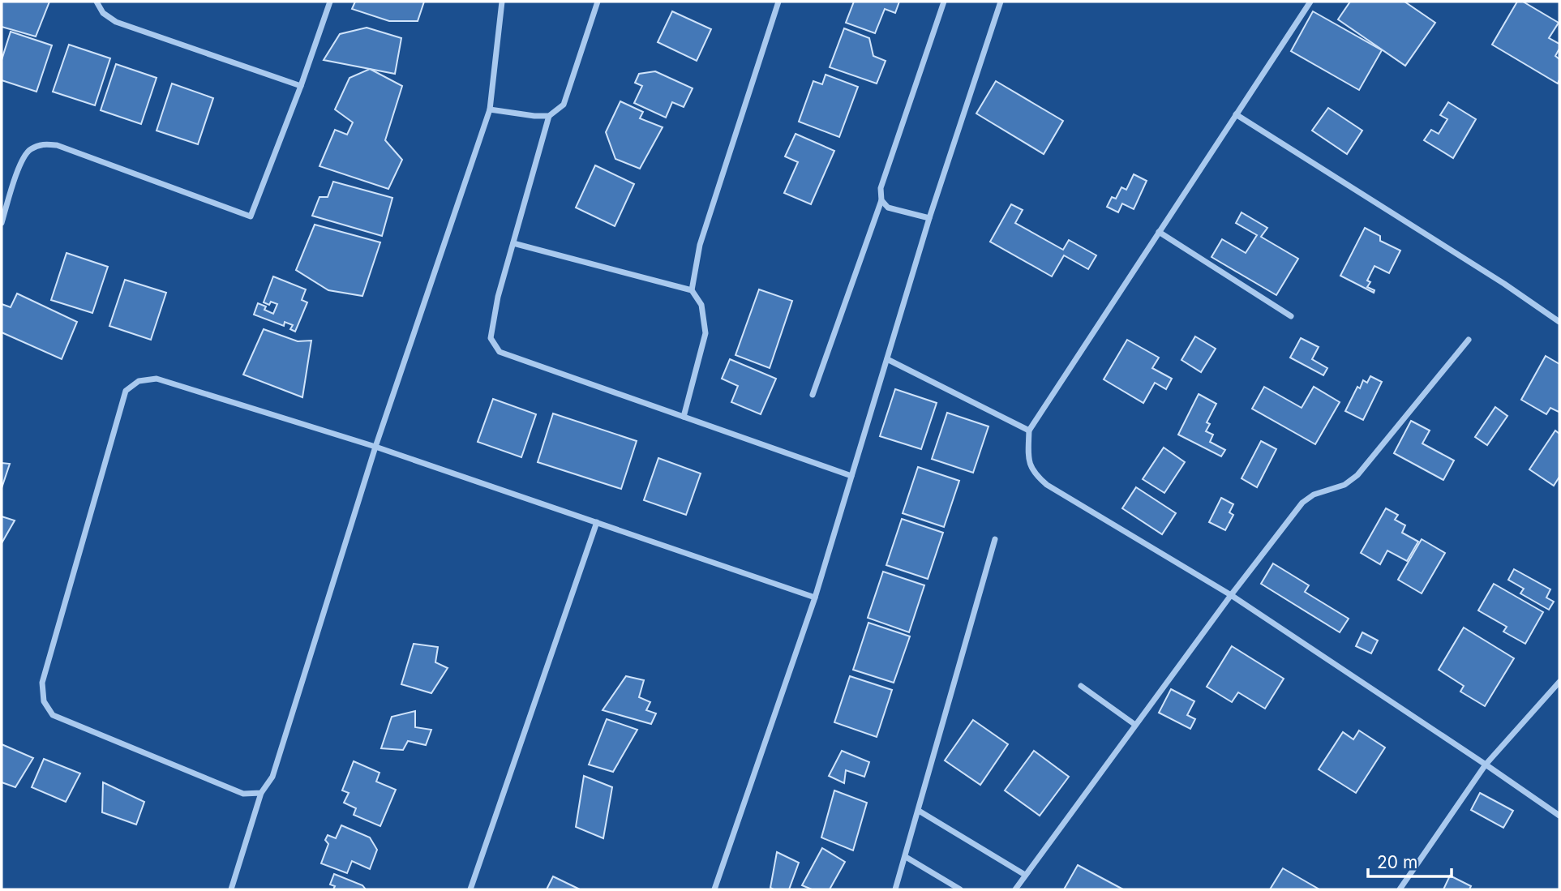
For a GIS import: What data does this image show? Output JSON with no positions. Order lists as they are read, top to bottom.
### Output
{
  "scale_bar": "20 m"
}
